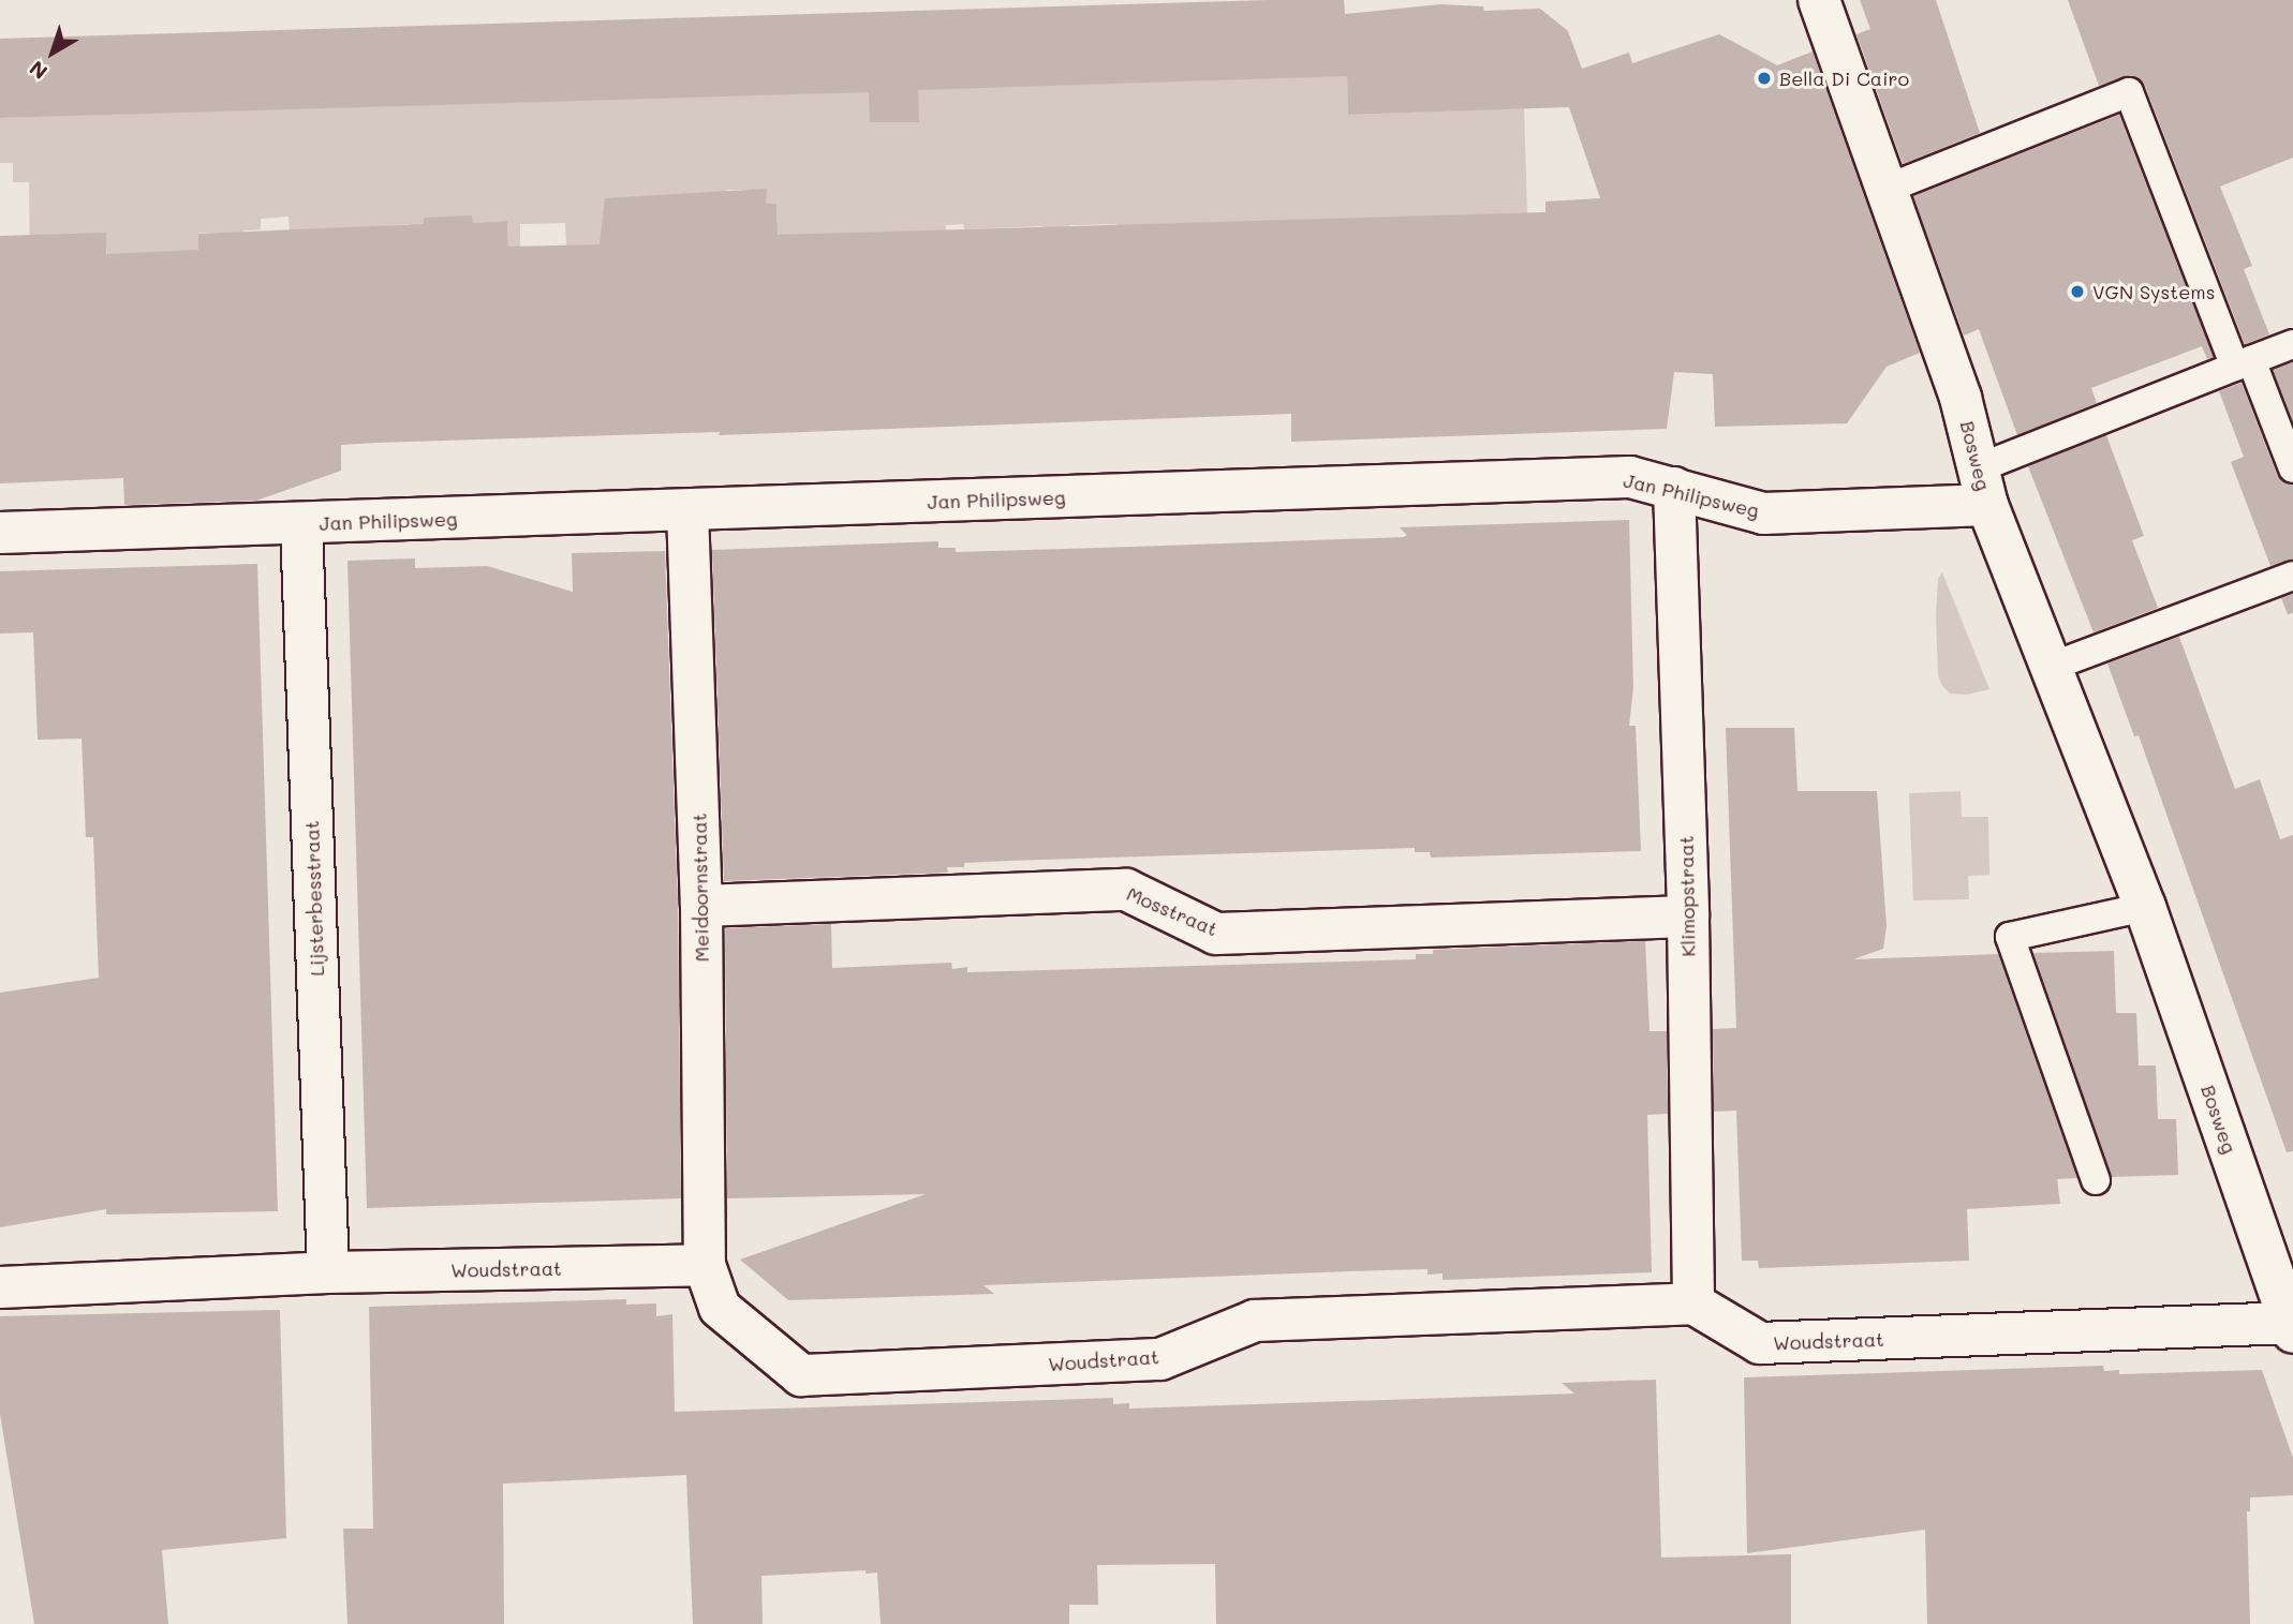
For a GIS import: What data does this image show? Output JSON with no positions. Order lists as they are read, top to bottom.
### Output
{
  "streets": {
    "street": [
      "Bosweg",
      "Jan Philipsweg",
      "Meidoornstraat",
      "Klimopstraat",
      "Lijsterbesstraat",
      "Mosstraat",
      "Woudstraat"
    ]
  },
  "crossings": [
    ["Bosweg", "Jan Philipsweg"],
    ["Bosweg", "Woudstraat"],
    ["Jan Philipsweg", "Meidoornstraat"],
    ["Jan Philipsweg", "Klimopstraat"],
    ["Jan Philipsweg", "Lijsterbesstraat"],
    ["Meidoornstraat", "Mosstraat"],
    ["Meidoornstraat", "Woudstraat"],
    ["Klimopstraat", "Mosstraat"],
    ["Klimopstraat", "Woudstraat"],
    ["Lijsterbesstraat", "Woudstraat"]
  ],
  "places": ["Bella Di Cairo", "VGN Systems"],
  "north": "bottom left"
}
